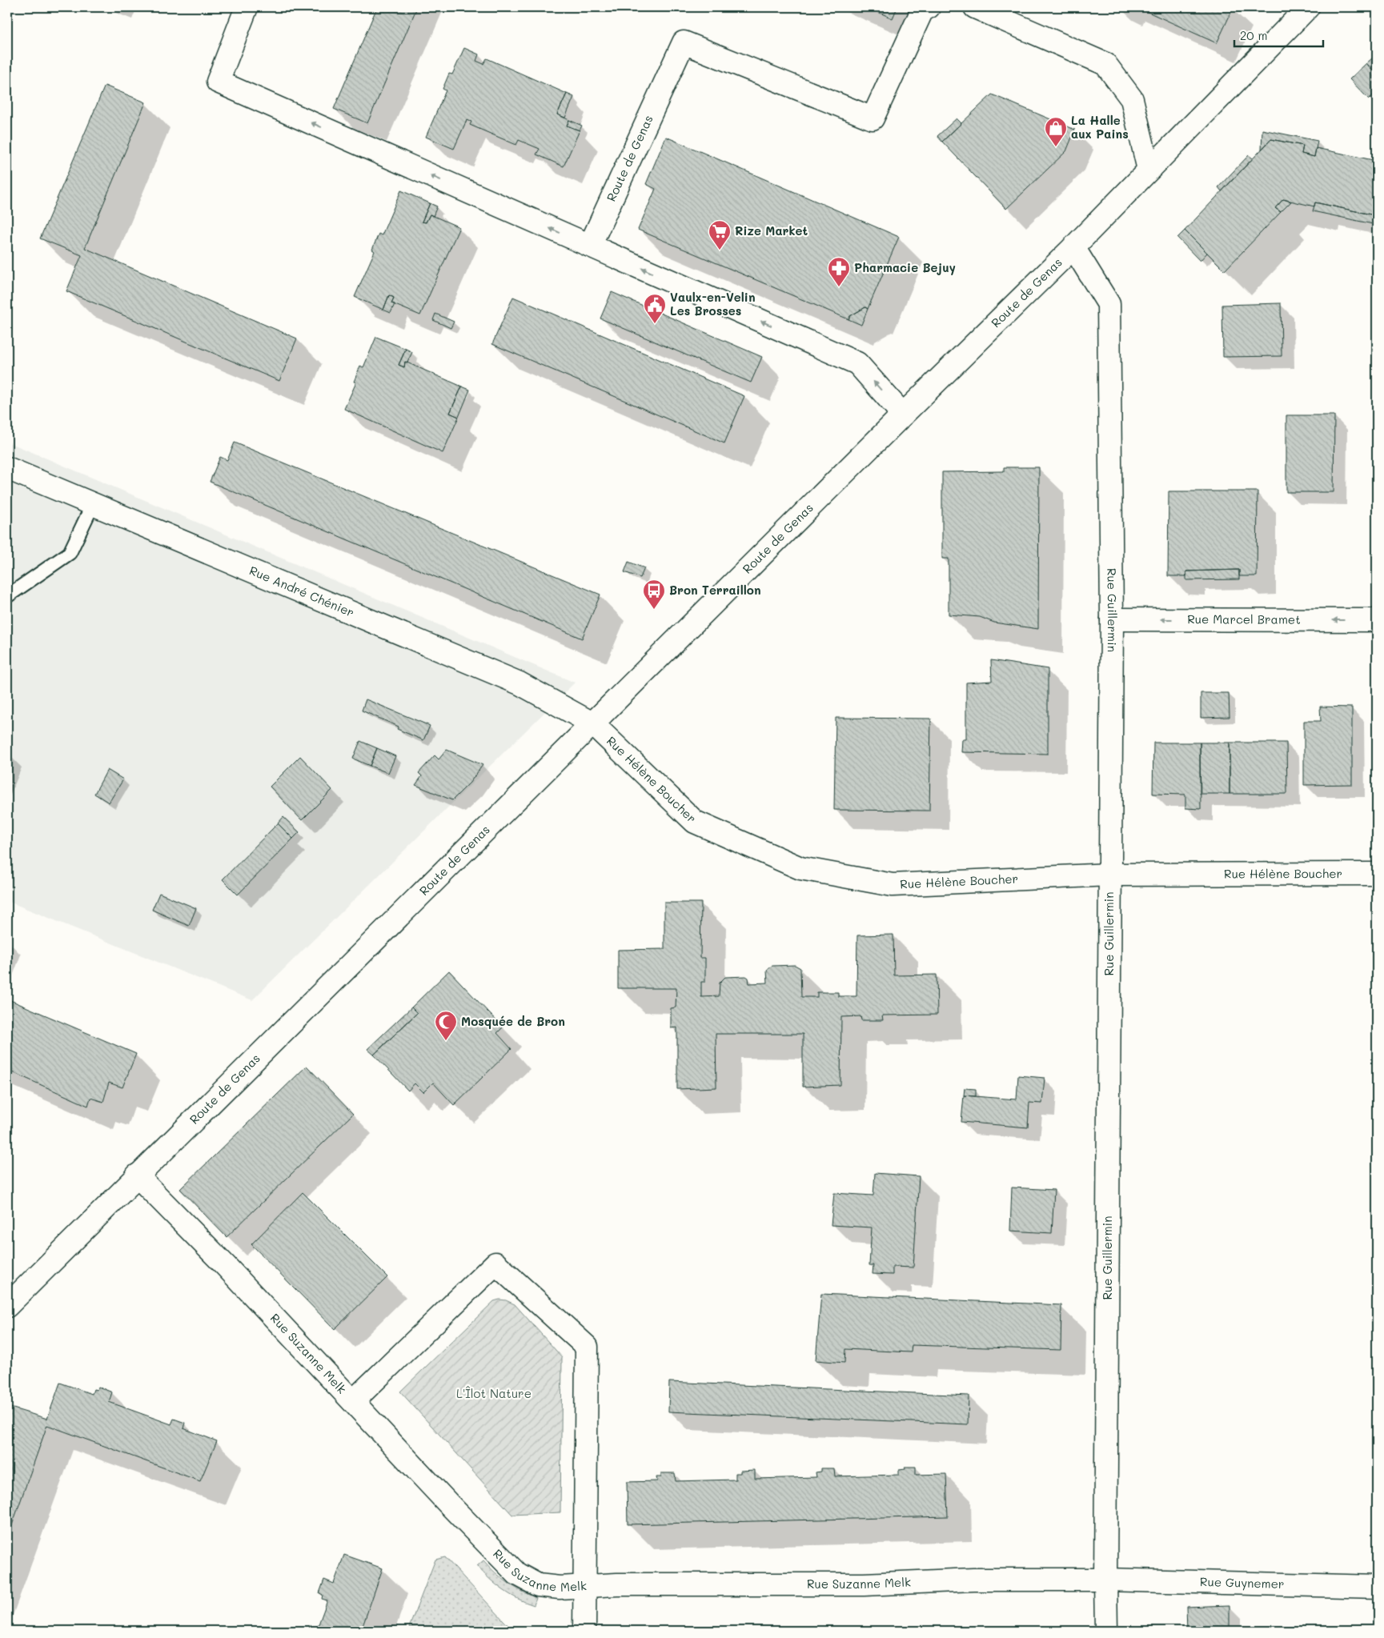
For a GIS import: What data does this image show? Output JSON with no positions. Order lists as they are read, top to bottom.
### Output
{
  "streets": {
    "street": [
      "Route de Genas",
      "Rue André Chénier",
      "Rue Guillermin",
      "Rue Marcel Bramet",
      "Rue Hélène Boucher",
      "Rue Suzanne Melk",
      "Rue Guynemer"
    ]
  },
  "crossings": [
    ["Route de Genas", "Rue André Chénier"],
    ["Route de Genas", "Rue Guillermin"],
    ["Route de Genas", "Rue Hélène Boucher"],
    ["Route de Genas", "Rue Suzanne Melk"],
    ["Rue André Chénier", "Rue Hélène Boucher"],
    ["Rue Guillermin", "Rue Marcel Bramet"],
    ["Rue Guillermin", "Rue Hélène Boucher"],
    ["Rue Guillermin", "Rue Suzanne Melk"],
    ["Rue Guillermin", "Rue Guynemer"],
    ["Rue Suzanne Melk", "Rue Guynemer"]
  ],
  "one_way": ["Rue Marcel Bramet"],
  "parks": ["L'Îlot Nature"],
  "places": {
    "shop": ["La Halle aux Pains"],
    "supermarket": ["Rize Market"],
    "pharmacy": ["Pharmacie Bejuy"],
    "public building": ["Vaulx-en-Velin Les Brosses"],
    "bus stop": ["Bron Terraillon"],
    "mosque": ["Mosquée de Bron"]
  },
  "scale_bar": "20 m"
}
